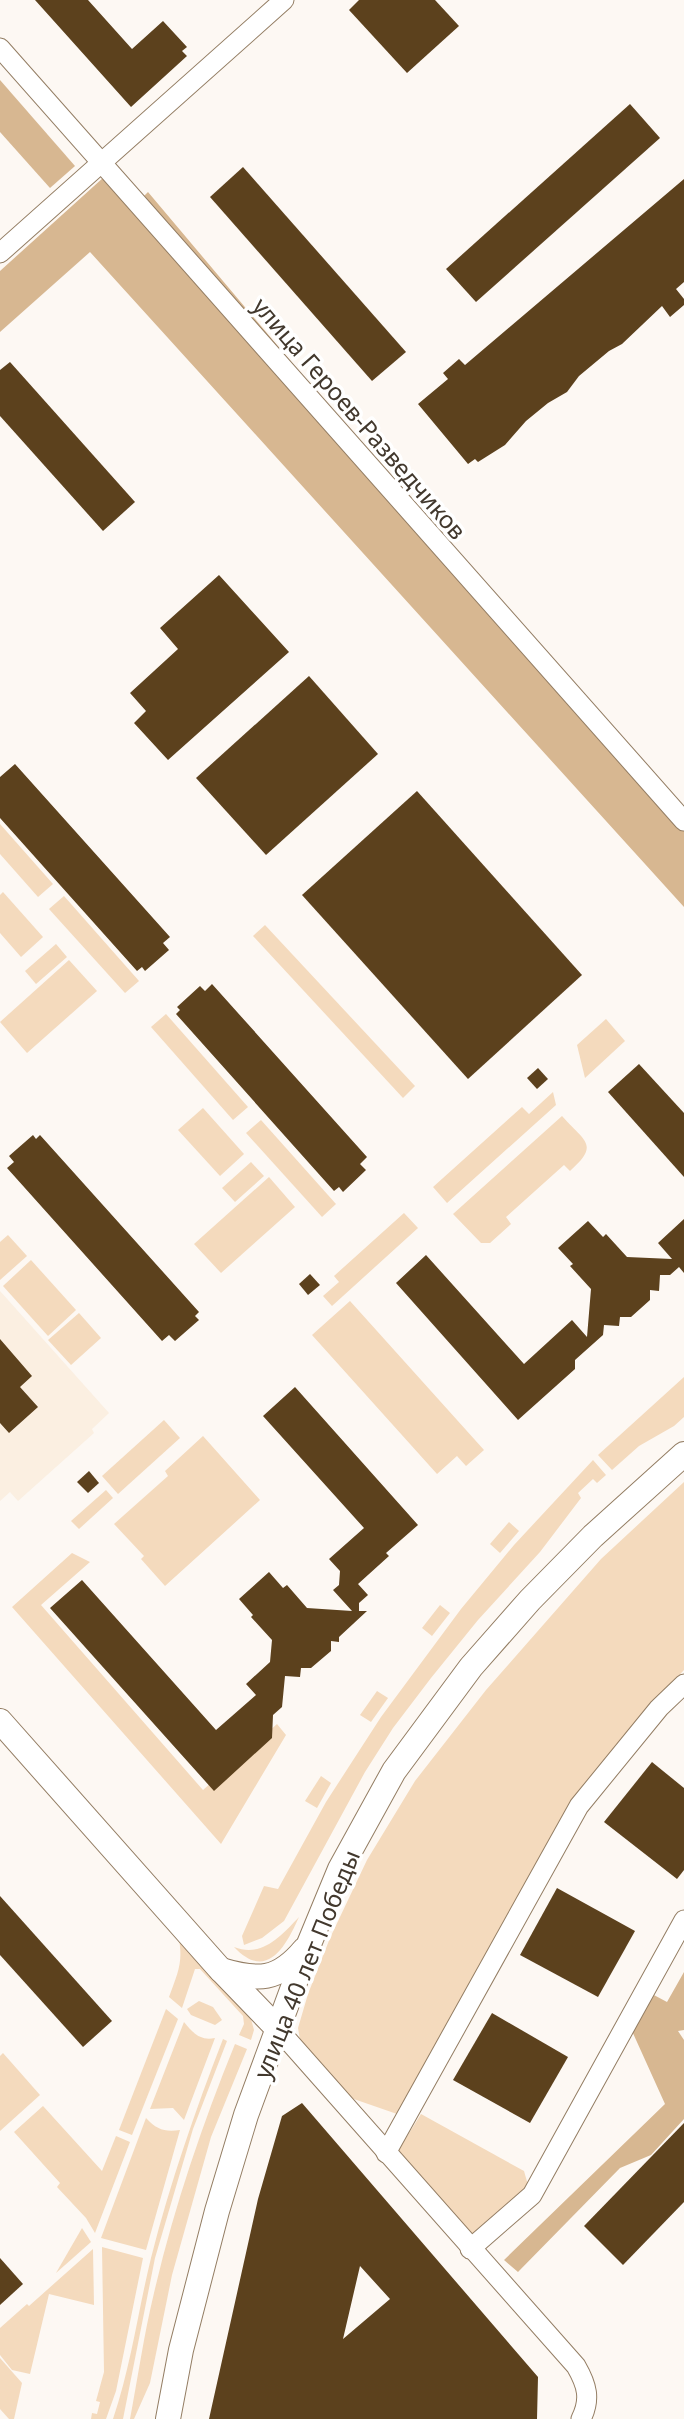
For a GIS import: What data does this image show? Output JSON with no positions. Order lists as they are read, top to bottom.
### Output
{
  "streets": {
    "street": ["улица Героев-Разведчиков", "улица 40 лет Победы"]
  }
}
